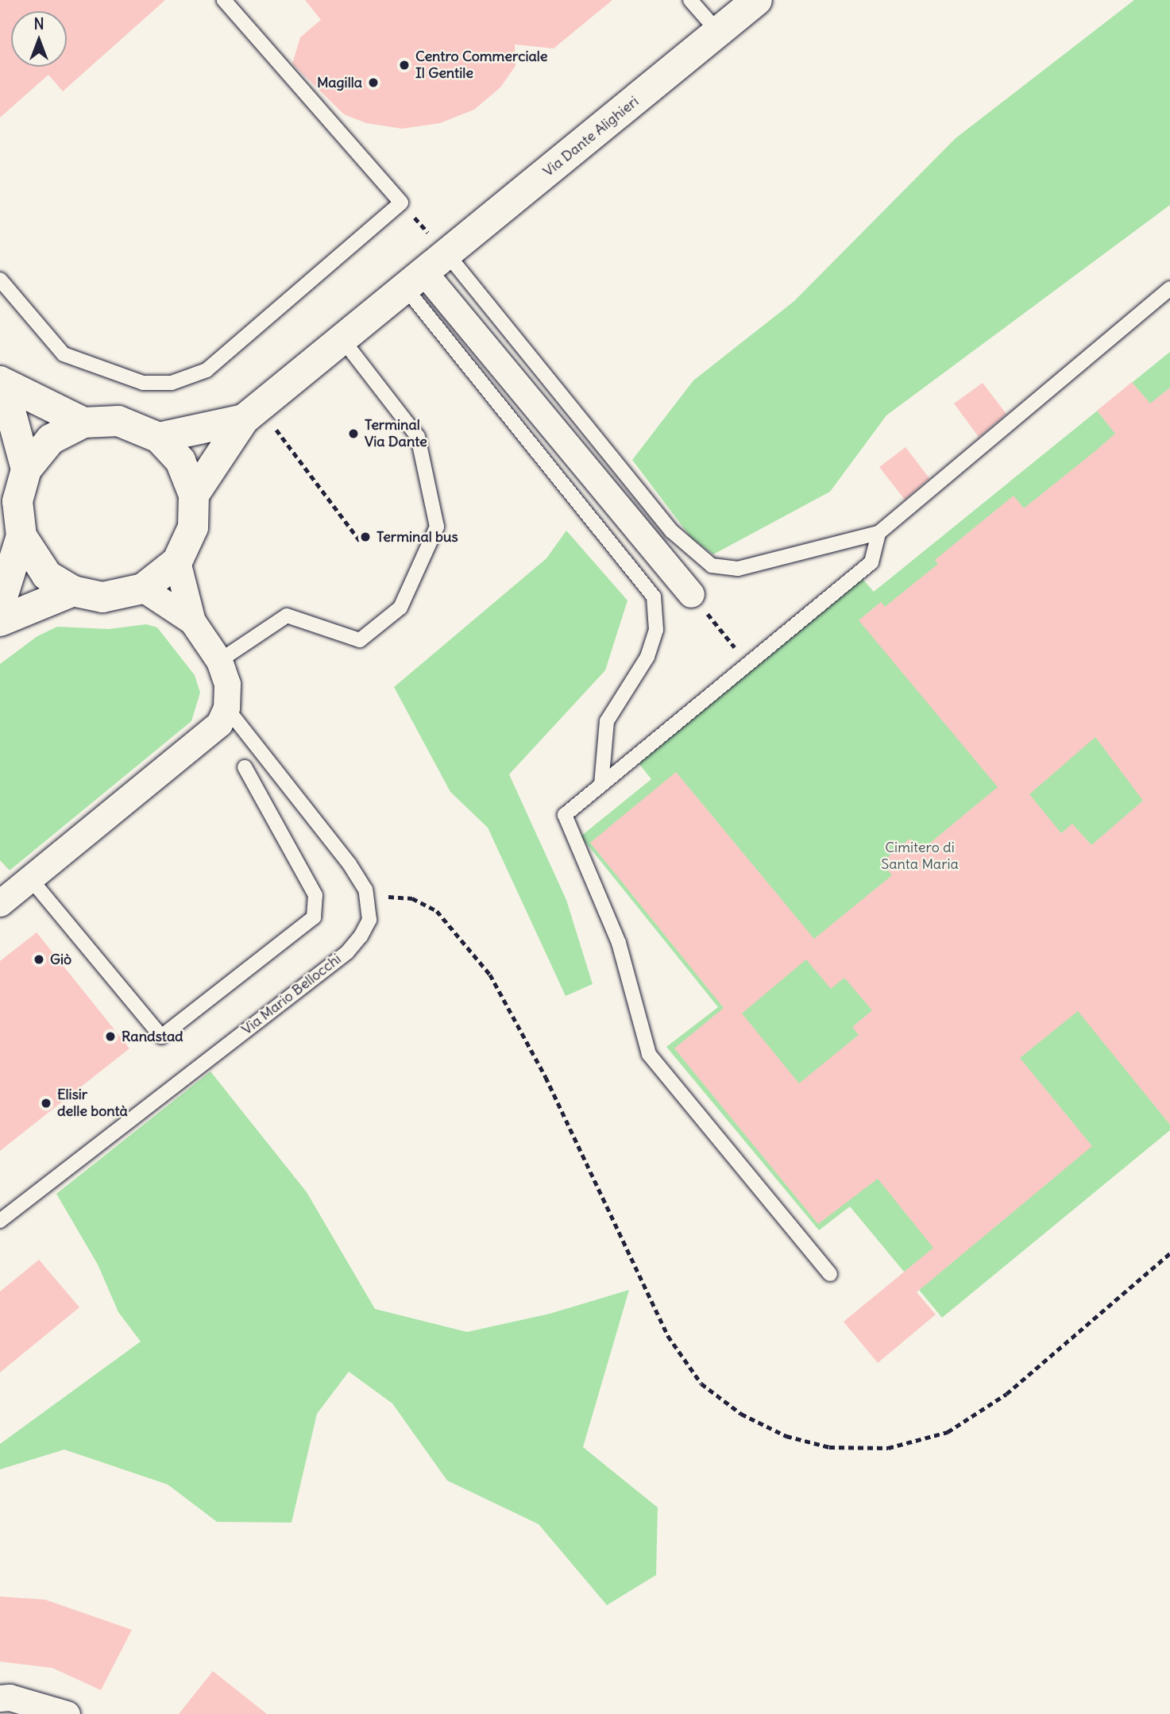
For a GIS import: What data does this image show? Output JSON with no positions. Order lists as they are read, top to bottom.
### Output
{
  "streets": {
    "main road": ["Via Dante Alighieri"],
    "lane": ["Via Mario Bellocchi"]
  },
  "parks": ["Cimitero di Santa Maria"],
  "places": [
    "Centro Commerciale Il Gentile",
    "Magilla",
    "Terminal Via Dante",
    "Terminal bus",
    "Giò",
    "Randstad",
    "Elisir delle bontà"
  ],
  "north": "top"
}
